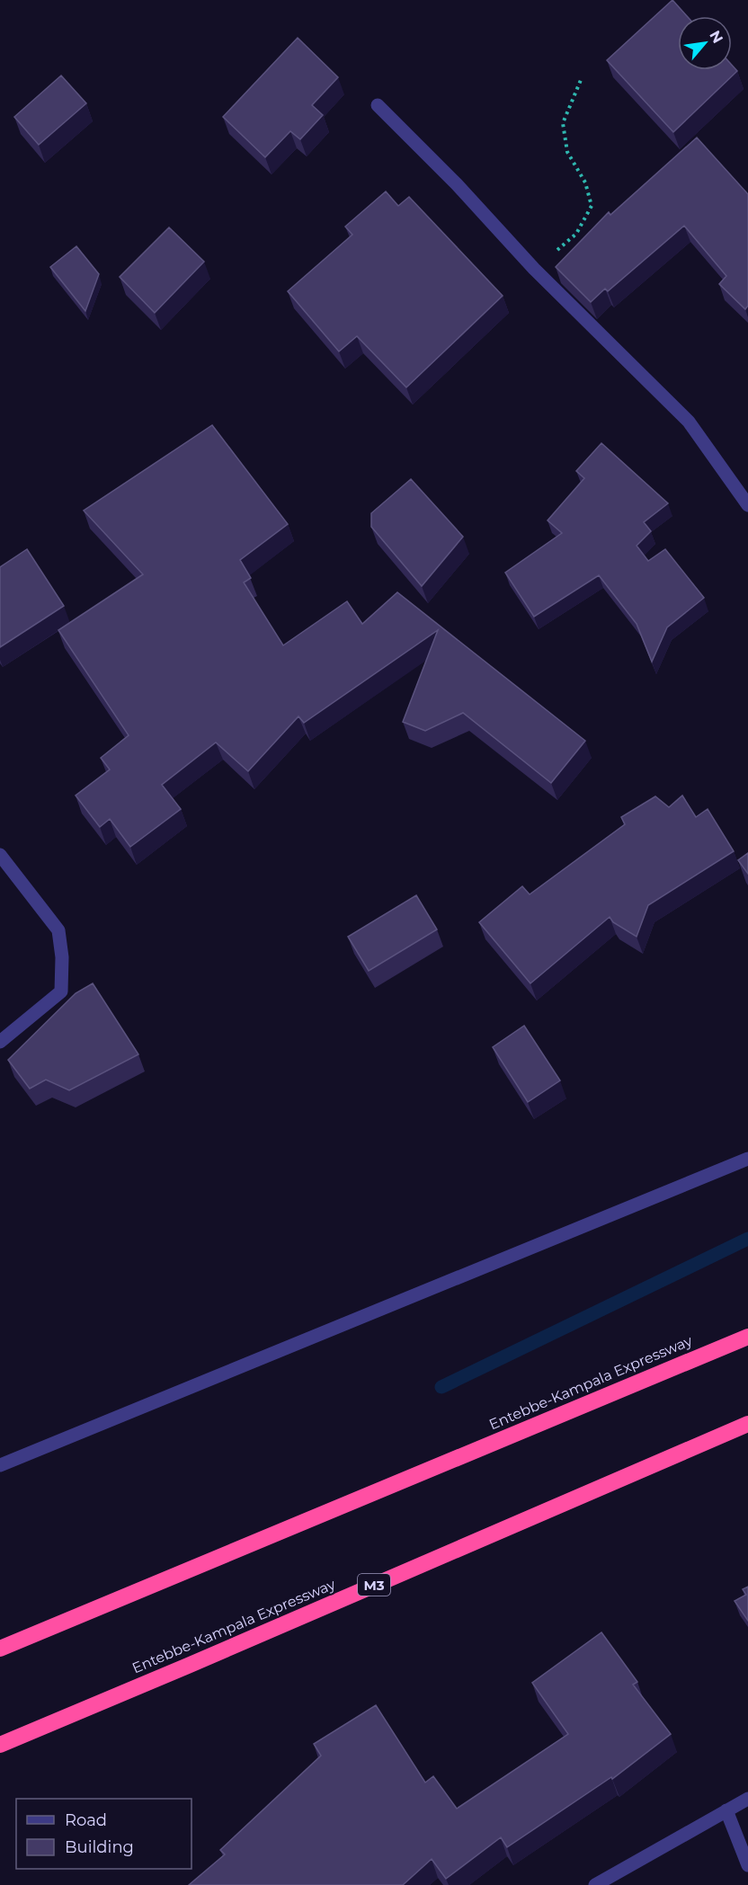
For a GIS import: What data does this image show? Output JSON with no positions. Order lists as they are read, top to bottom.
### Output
{
  "streets": {
    "highway": ["Entebbe-Kampala Expressway", "M3"]
  },
  "legend": ["Road", "Building"],
  "north": "top right"
}
